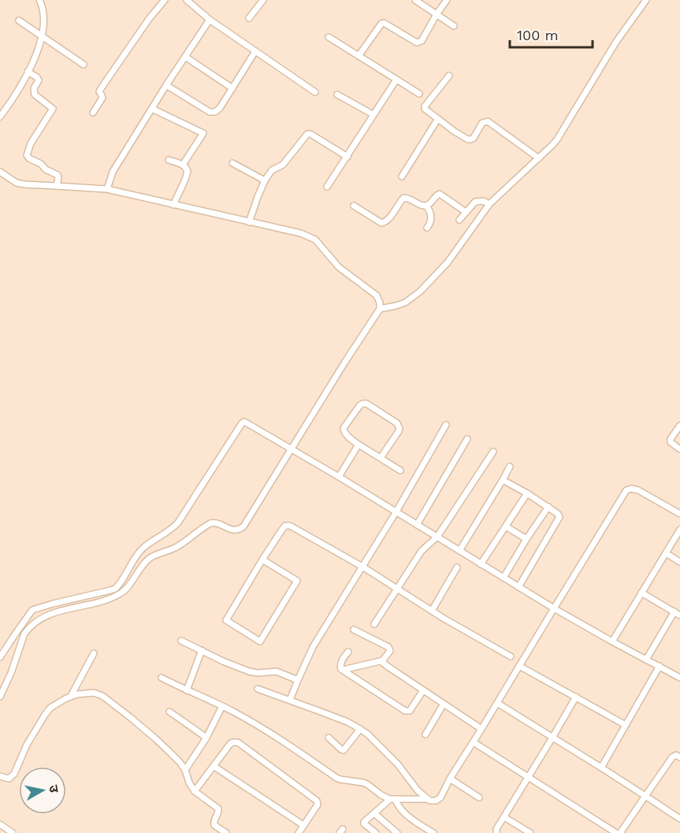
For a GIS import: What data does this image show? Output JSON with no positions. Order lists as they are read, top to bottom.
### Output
{
  "scale_bar": "100 m",
  "north": "right"
}
